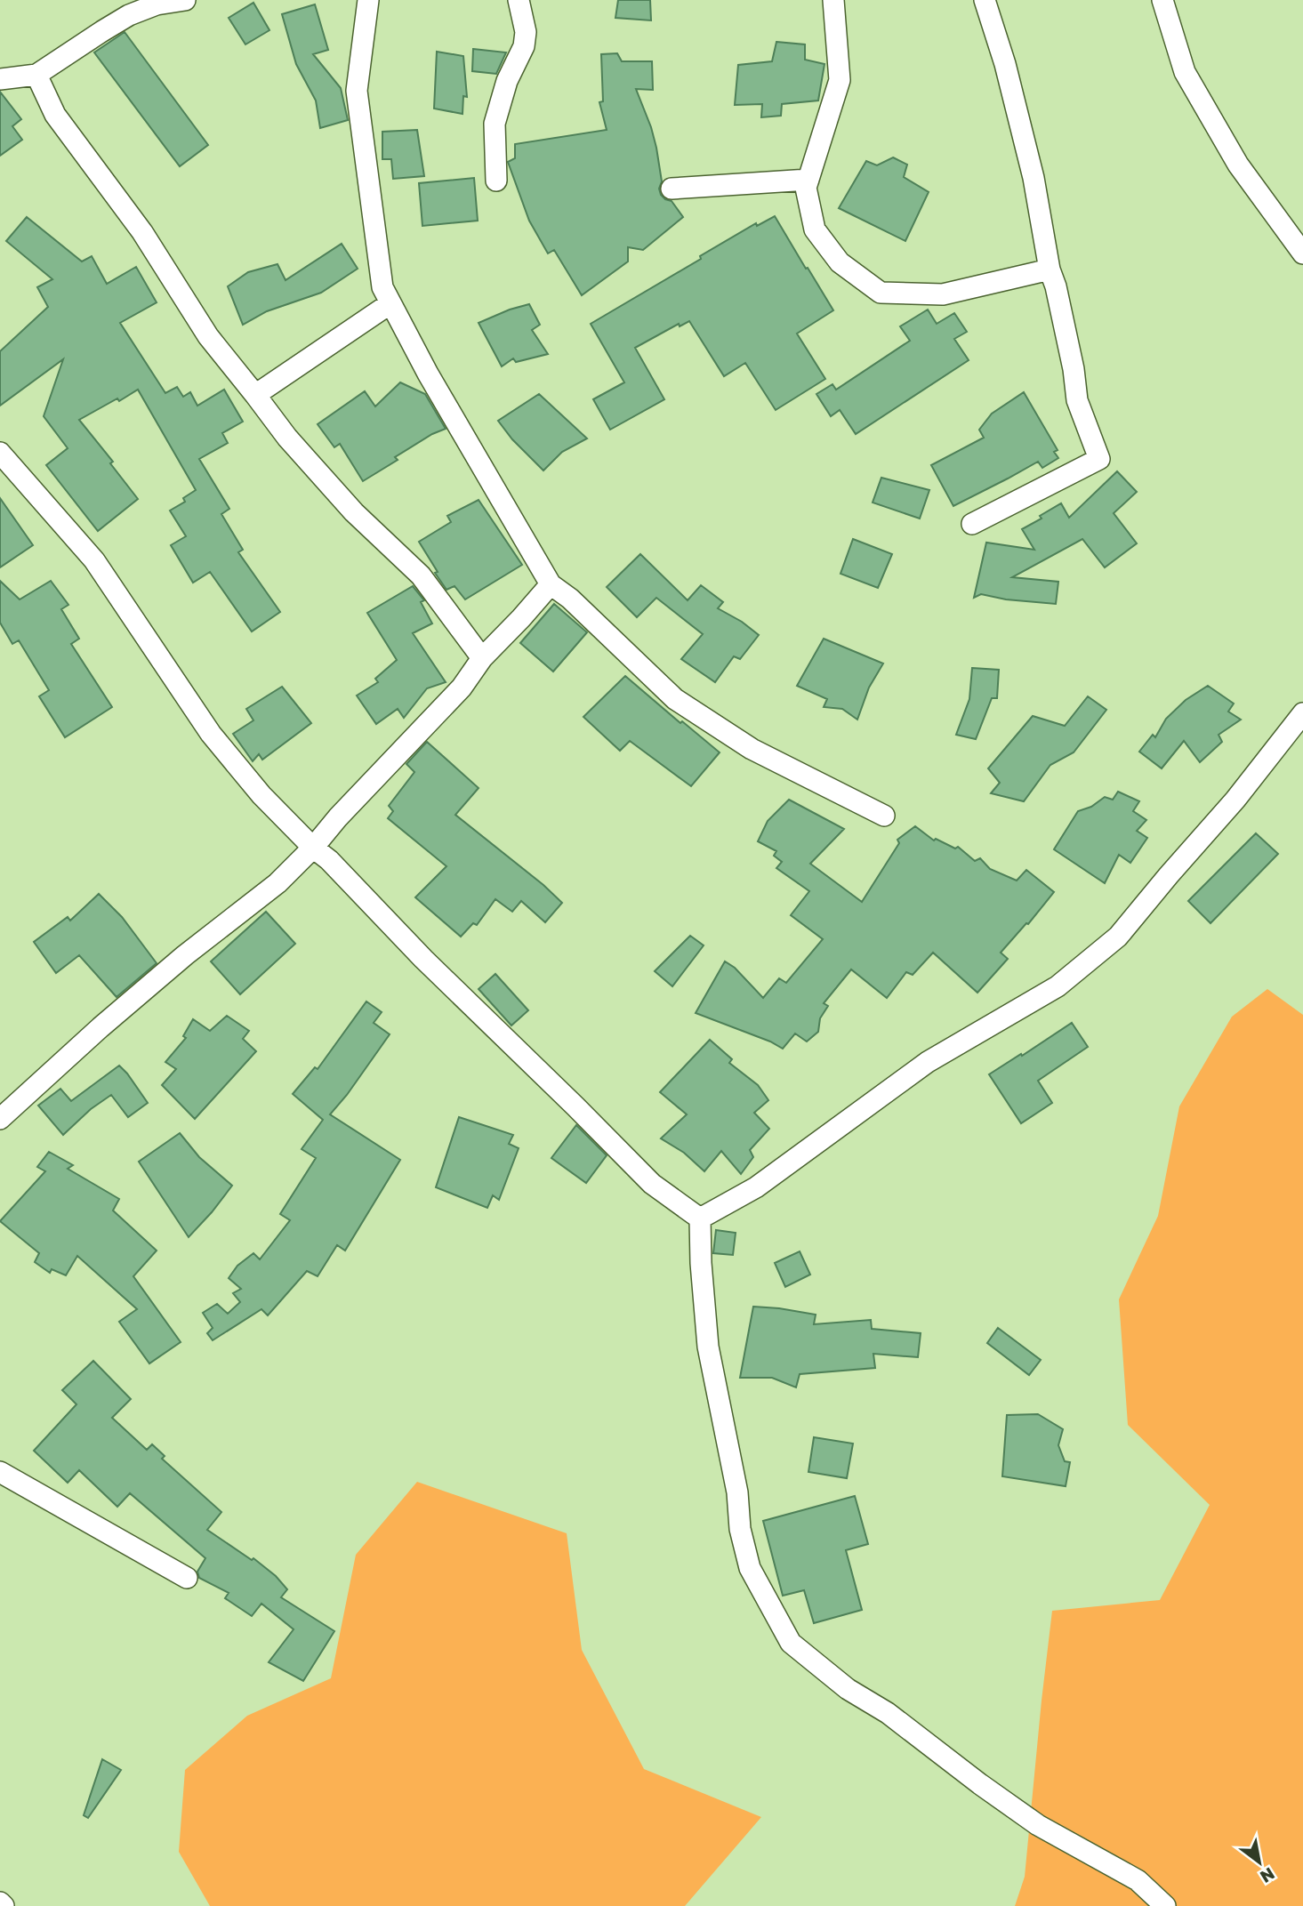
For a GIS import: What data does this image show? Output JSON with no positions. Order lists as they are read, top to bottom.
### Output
{
  "north": "bottom right"
}
